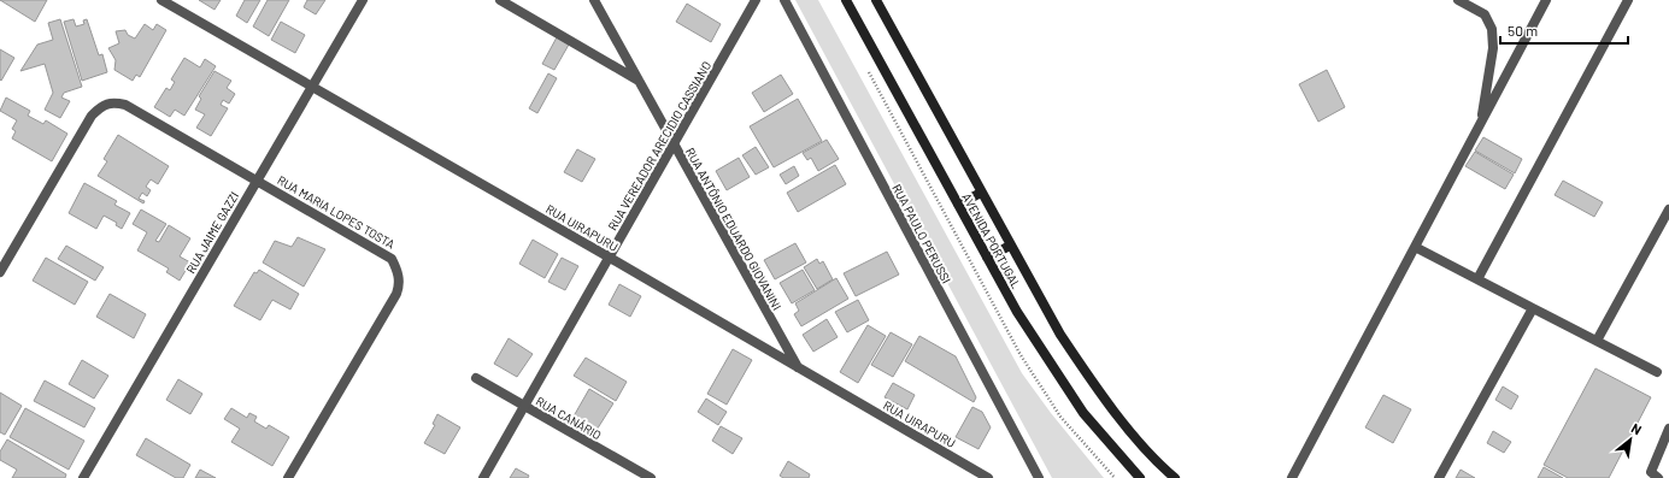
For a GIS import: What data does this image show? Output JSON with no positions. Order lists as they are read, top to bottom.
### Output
{
  "streets": {
    "main road": ["AVENIDA PORTUGAL"],
    "street": [
      "RUA VEREADOR ARECIDIO CASSIANO",
      "RUA MARIA LOPES TOSTA",
      "RUA UIRAPURU",
      "RUA ANTÔNIO EDUARDO GIOVANINI",
      "RUA JAIME GAZZI",
      "RUA PAULO PERUSSI",
      "RUA CANÁRIO"
    ]
  },
  "crossings": [
    ["RUA VEREADOR ARECIDIO CASSIANO", "RUA UIRAPURU"],
    ["RUA VEREADOR ARECIDIO CASSIANO", "RUA ANTÔNIO EDUARDO GIOVANINI"],
    ["RUA VEREADOR ARECIDIO CASSIANO", "RUA CANÁRIO"],
    ["RUA MARIA LOPES TOSTA", "RUA JAIME GAZZI"],
    ["RUA UIRAPURU", "RUA ANTÔNIO EDUARDO GIOVANINI"],
    ["RUA UIRAPURU", "RUA JAIME GAZZI"]
  ],
  "scale_bar": "50 m",
  "north": "top right"
}
